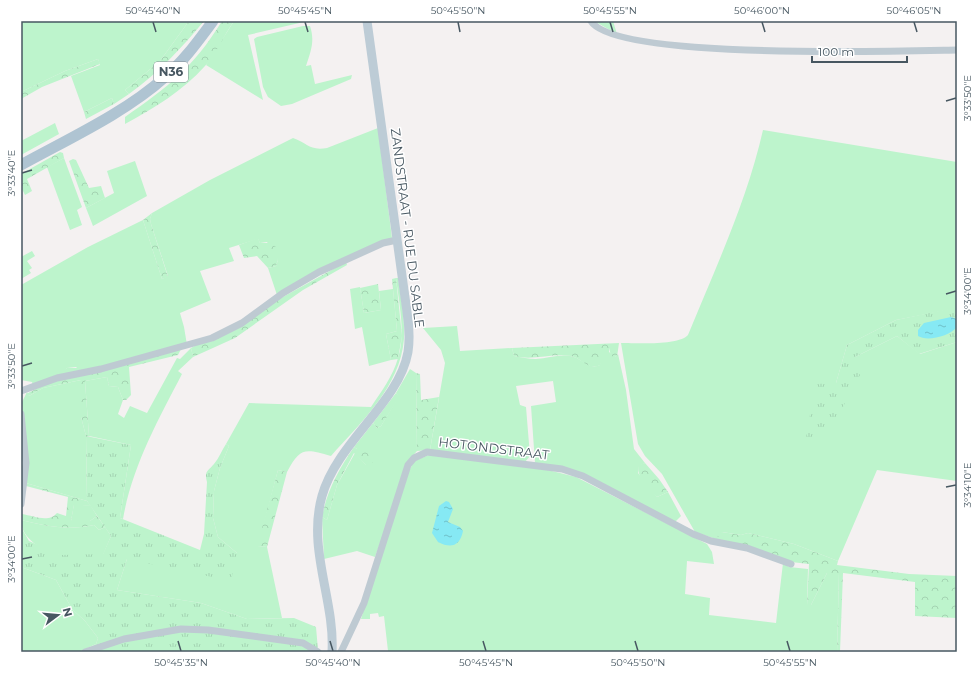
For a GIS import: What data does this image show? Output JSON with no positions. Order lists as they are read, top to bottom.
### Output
{
  "streets": {
    "main road": ["N36", "ZANDSTRAAT - RUE DU SABLE"],
    "street": ["HOTONDSTRAAT"]
  },
  "scale_bar": "100 m",
  "north": "right",
  "coordinates": [
    "50°45'40\"N",
    "50°45'45\"N",
    "50°45'50\"N",
    "50°45'55\"N",
    "50°46'00\"N",
    "50°46'05\"N",
    "3°33'50\"E",
    "3°33'40\"E",
    "3°34'00\"E",
    "3°34'10\"E",
    "50°45'35\"N"
  ]
}
